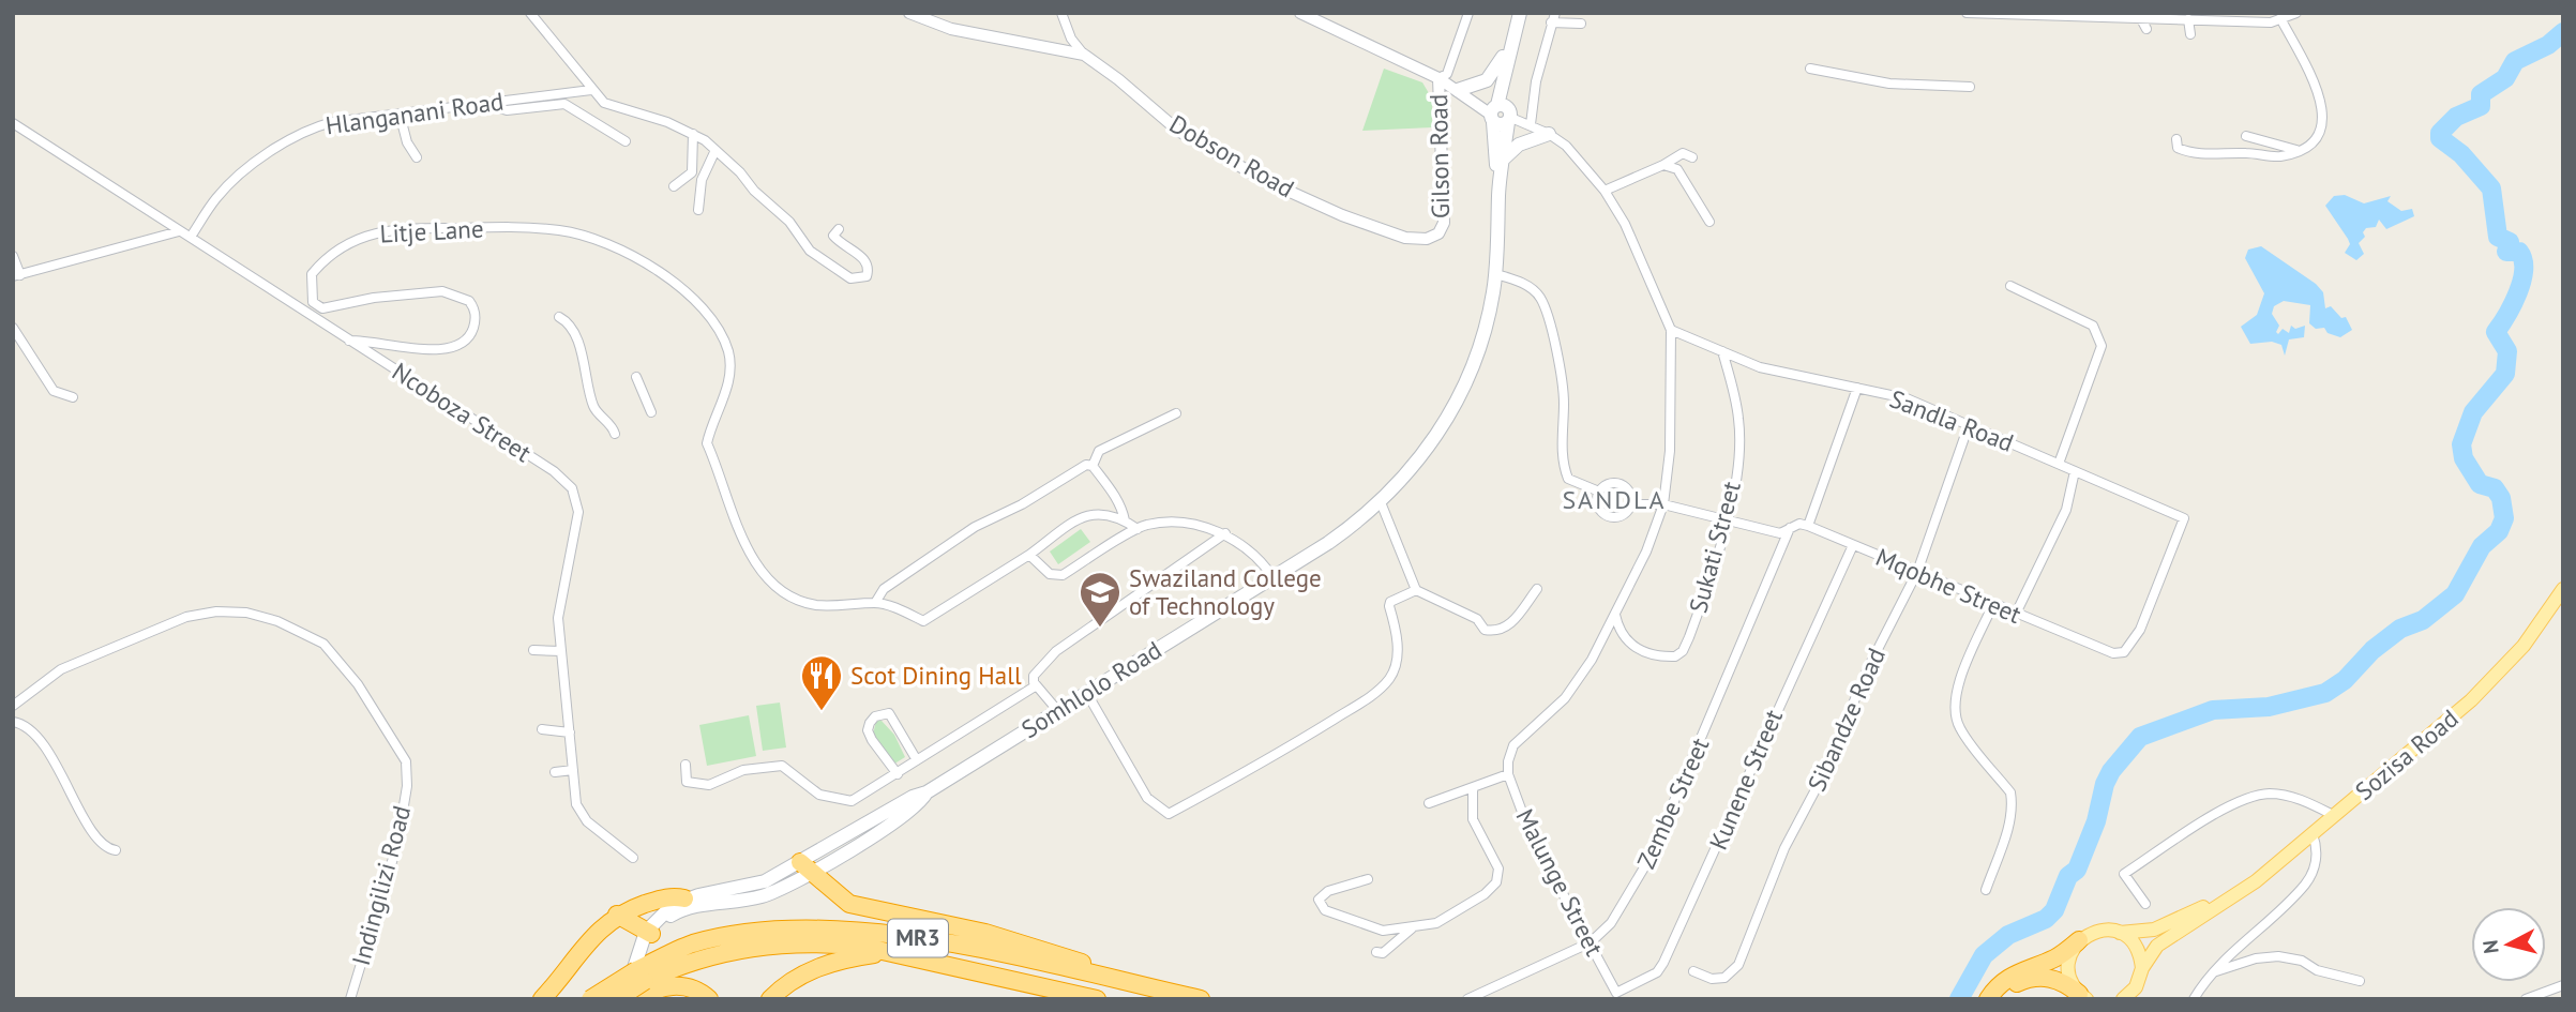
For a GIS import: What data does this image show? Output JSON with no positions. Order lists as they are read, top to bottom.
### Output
{
  "streets": {
    "highway": ["MR3"],
    "main road": ["Somhlolo Road", "Sozisa Road"],
    "street": [
      "Hlanganani Road",
      "Dobson Road",
      "Gilson Road",
      "Litje Lane",
      "Ncoboza Street",
      "Sandla Road",
      "Sukati Street",
      "Mqobhe Street",
      "Sibandze Road",
      "Kunene Street",
      "Zembe Street",
      "Malunge Street",
      "Indingilizi Road"
    ]
  },
  "crossings": [
    ["Hlanganani Road", "Ncoboza Street"],
    ["Dobson Road", "Gilson Road"],
    ["Litje Lane", "Ncoboza Street"],
    ["Sandla Road", "Sukati Street"],
    ["Sandla Road", "Mqobhe Street"],
    ["Sandla Road", "Sibandze Road"],
    ["Sukati Street", "Mqobhe Street"],
    ["Mqobhe Street", "Sibandze Road"],
    ["Mqobhe Street", "Kunene Street"],
    ["Mqobhe Street", "Zembe Street"],
    ["Kunene Street", "Malunge Street"],
    ["Zembe Street", "Malunge Street"]
  ],
  "districts": ["SANDLA"],
  "places": {
    "school or university": ["Swaziland College of Technology"],
    "restaurant": ["Scot Dining Hall"]
  },
  "north": "left"
}
